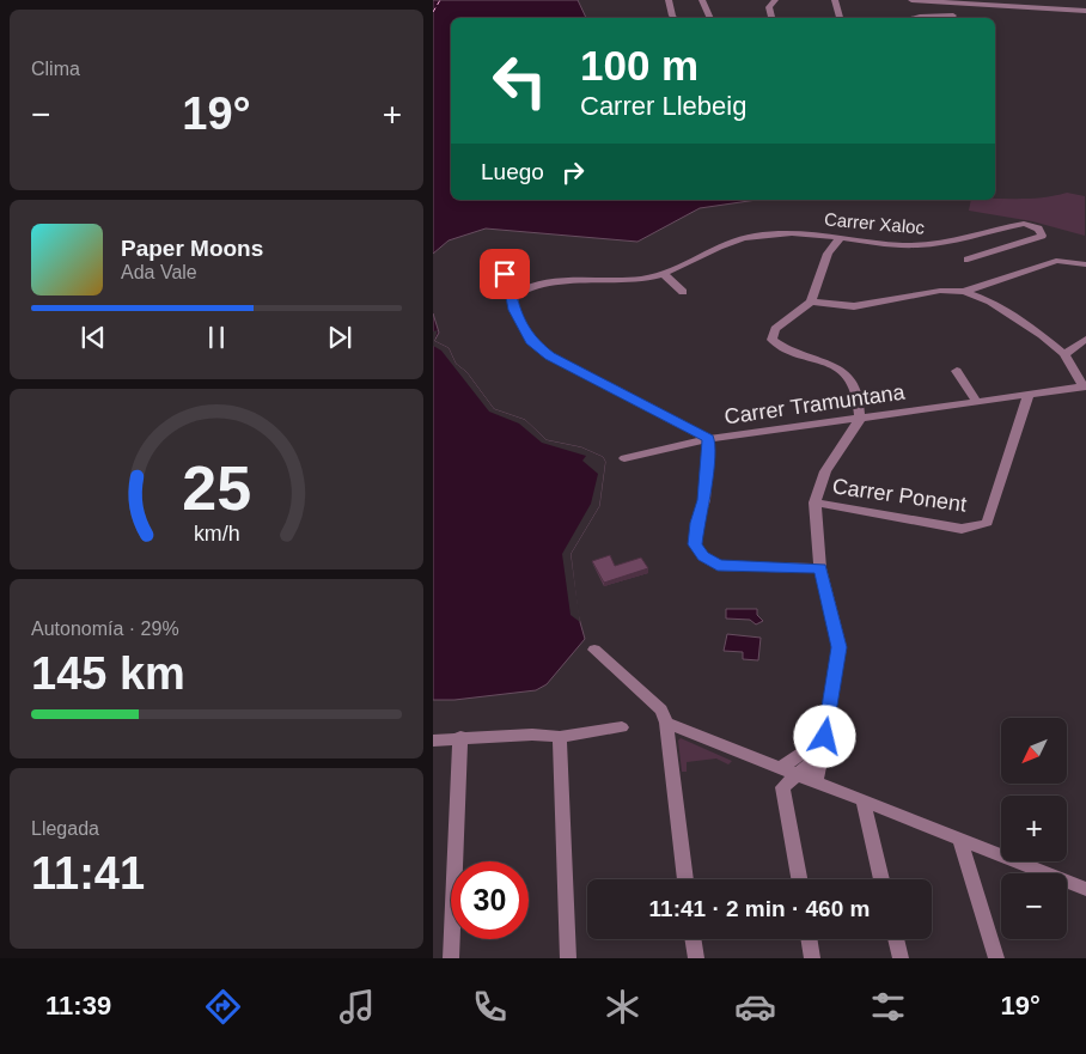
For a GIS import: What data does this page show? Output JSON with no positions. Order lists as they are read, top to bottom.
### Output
{
  "streets": {
    "street": ["Carrer Xaloc", "Carrer Tramuntana", "Carrer Ponent"]
  },
  "crossings": [
    ["Carrer Tramuntana", "Carrer Ponent"]
  ],
  "north": "bottom left",
  "page": {
    "tile": [
      "Clima",
      ["Autonomía · 29%", "145 km"],
      ["Llegada", "11:41"]
    ],
    "turn": ["100 m", "Carrer Llebeig"],
    "heat": ["−", "19°", "+"],
    "then": "Luego",
    "song": ["Paper Moons", "Ada Vale"],
    "map_buttons": ["+", "−"],
    "limit": "30",
    "trip": "11:41 · 2 min · 460 m",
    "tabs": ["11:39", "19°"],
    "gauge": ["25", "km/h"]
  }
}
